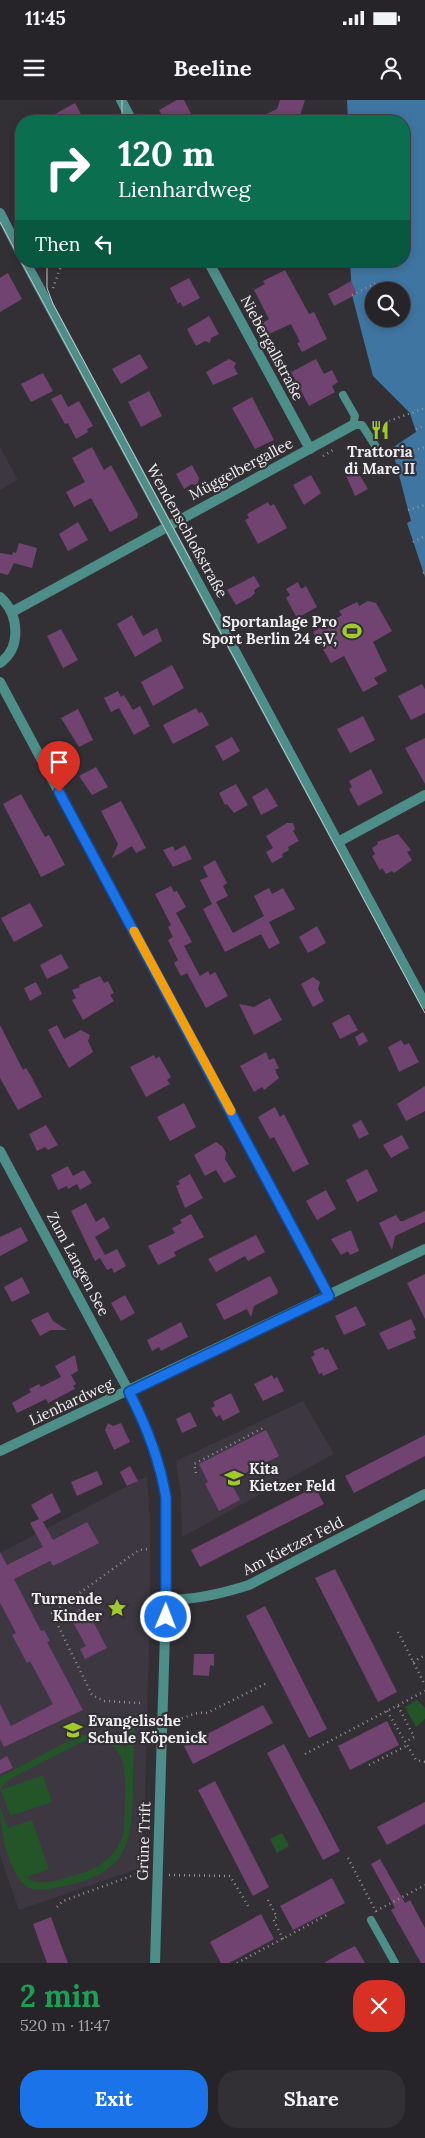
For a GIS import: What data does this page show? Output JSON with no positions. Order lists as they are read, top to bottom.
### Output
{
  "streets": {
    "street": [
      "Niebergallstraße",
      "Müggelbergallee",
      "Wendenschloßstraße",
      "Zum Langen See",
      "Lienhardweg",
      "Am Kietzer Feld",
      "Grüne Trift"
    ]
  },
  "crossings": [
    ["Niebergallstraße", "Müggelbergallee"],
    ["Müggelbergallee", "Wendenschloßstraße"],
    ["Zum Langen See", "Lienhardweg"],
    ["Zum Langen See", "Grüne Trift"],
    ["Lienhardweg", "Grüne Trift"],
    ["Am Kietzer Feld", "Grüne Trift"]
  ],
  "places": {
    "restaurant": ["Trattoria di Mare II"],
    "sports": ["Sportanlage Pro Sport Berlin 24 e,V,"],
    "school or university": ["Kita Kietzer Feld", "Evangelische Schule Köpenick"],
    "place": ["Turnende Kinder"]
  },
  "page": {
    "status": "11:45",
    "header": "Beeline",
    "turn": ["120 m", "Lienhardweg"],
    "then": "Then",
    "heading": ["2 min", "520 m · 11:47"],
    "buttons": ["Exit", "Share"]
  }
}
